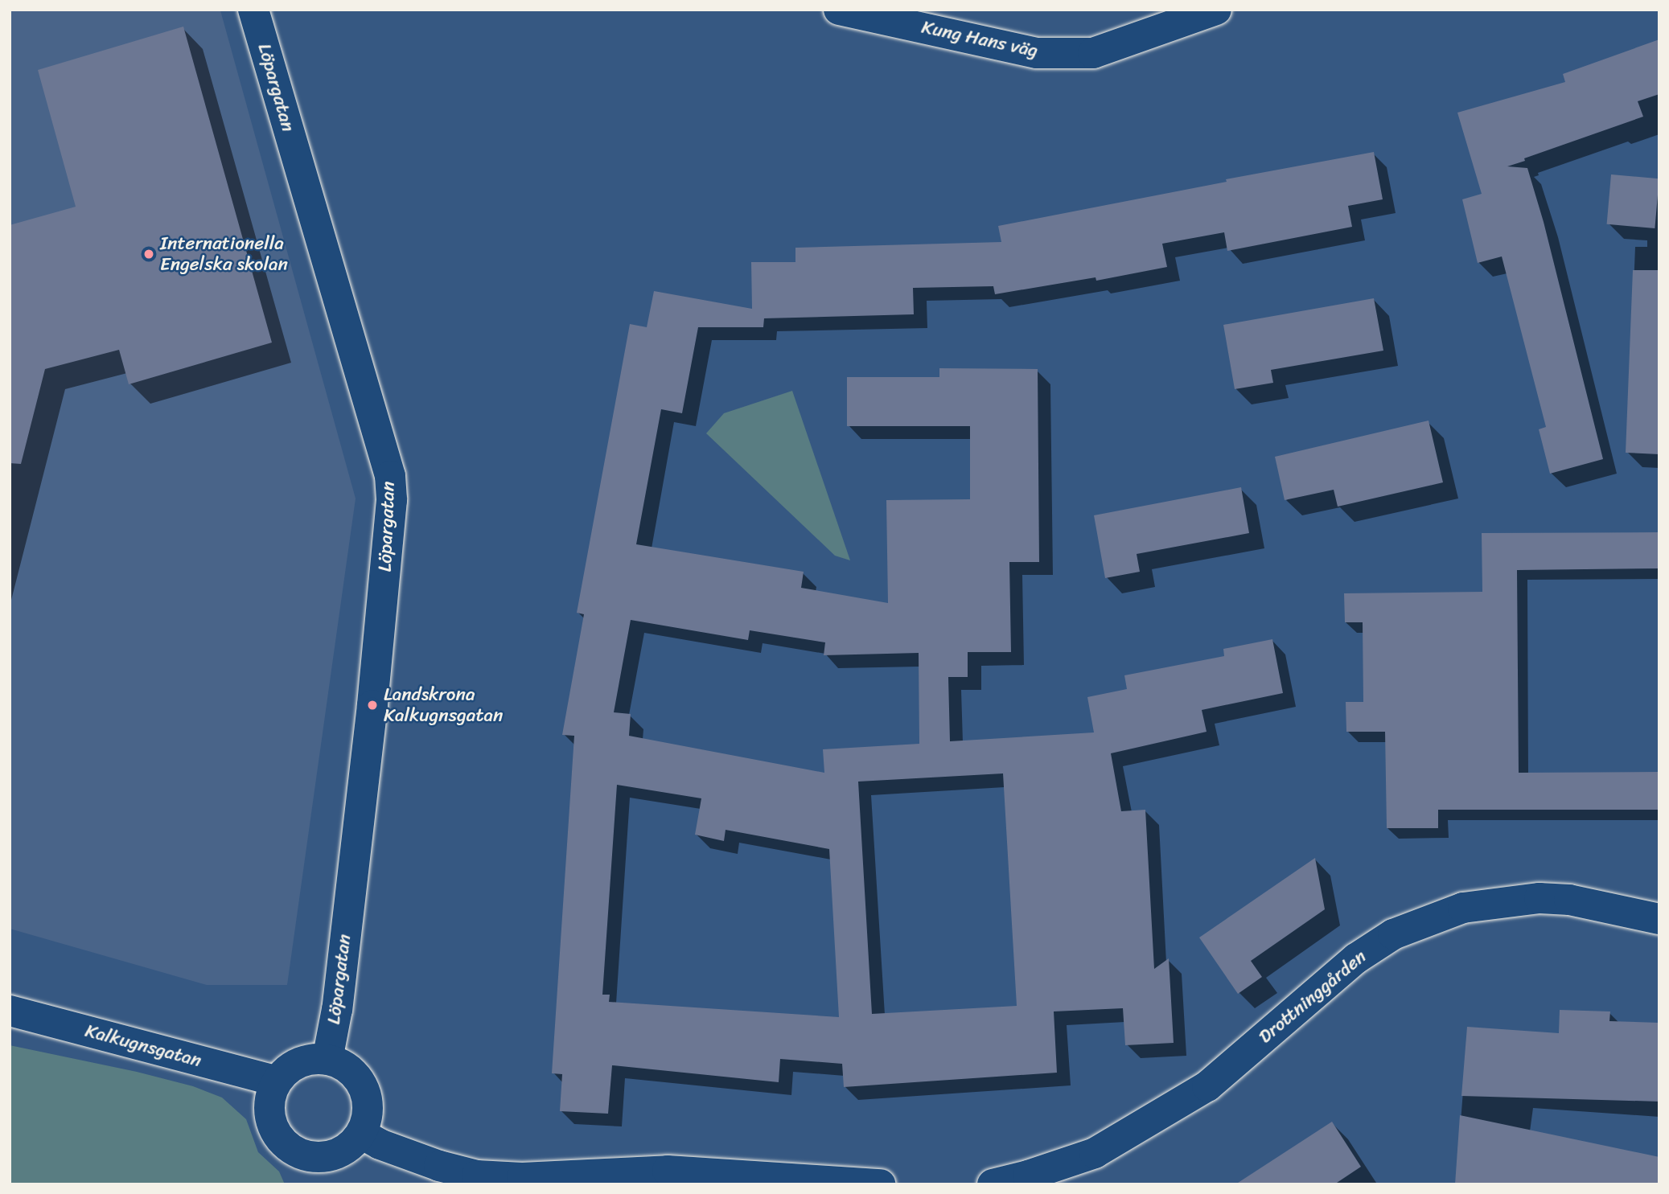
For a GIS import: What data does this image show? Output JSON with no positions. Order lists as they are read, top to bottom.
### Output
{
  "streets": {
    "street": [
      "Kung Hans väg",
      "Löpargatan",
      "Drottninggården",
      "Kalkugnsgatan"
    ]
  },
  "crossings": [
    ["Löpargatan", "Kalkugnsgatan"]
  ],
  "places": ["Internationella Engelska skolan", "Landskrona Kalkugnsgatan"]
}
